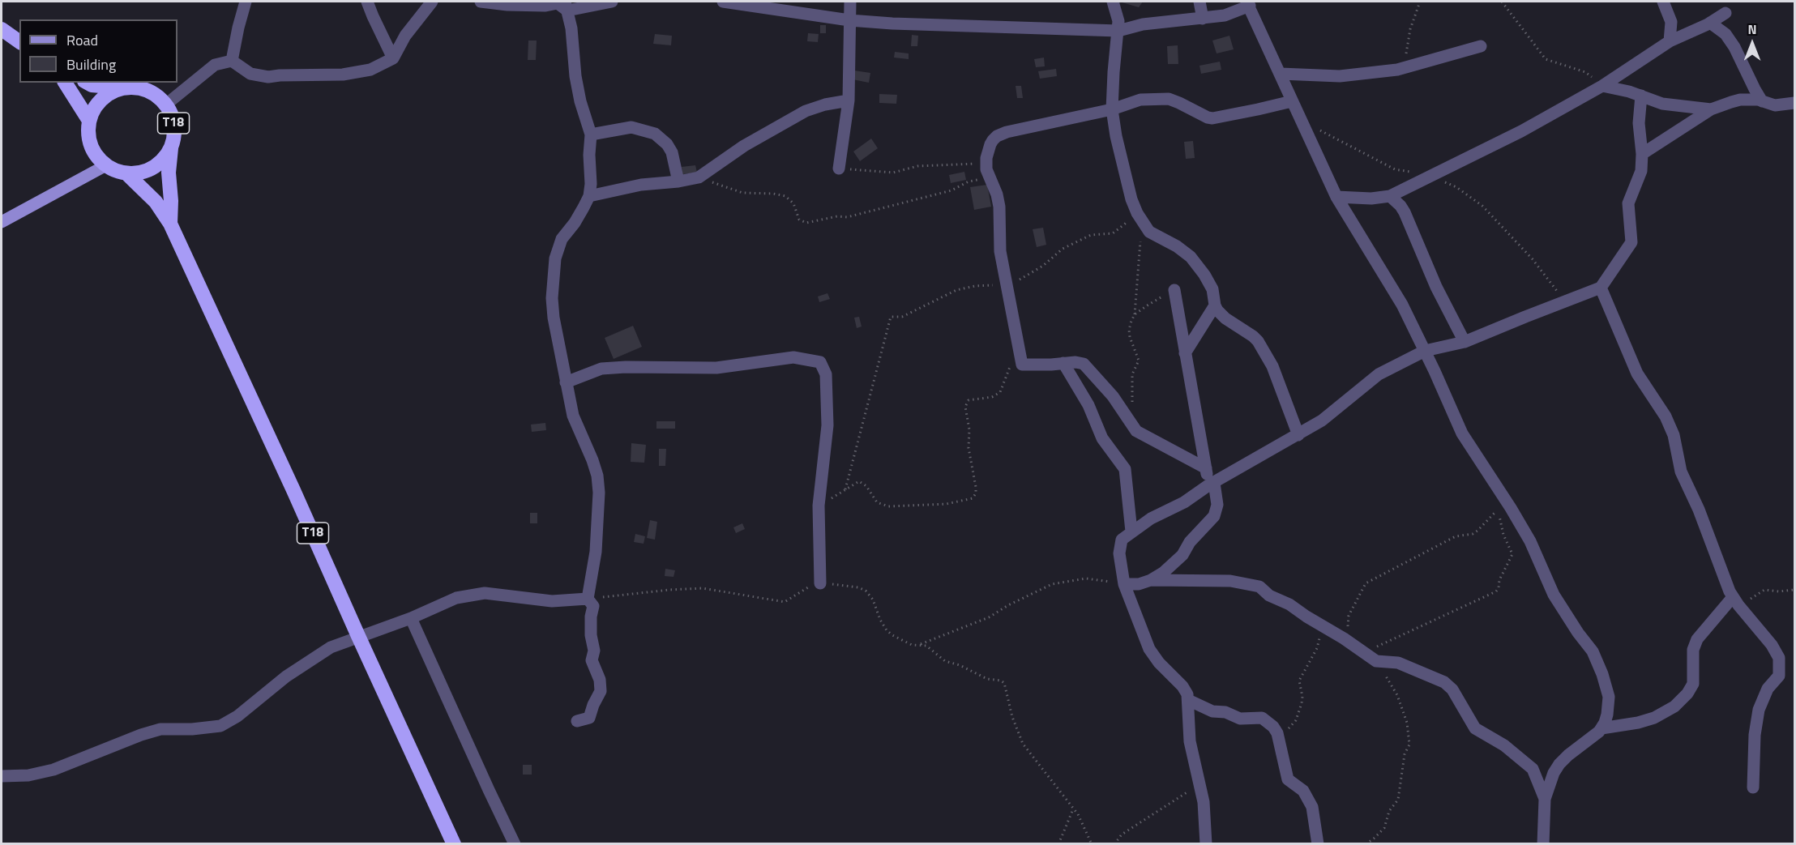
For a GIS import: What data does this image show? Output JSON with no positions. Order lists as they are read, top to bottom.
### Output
{
  "streets": {
    "highway": ["T18"]
  },
  "legend": ["Road", "Building"],
  "north": "top"
}
